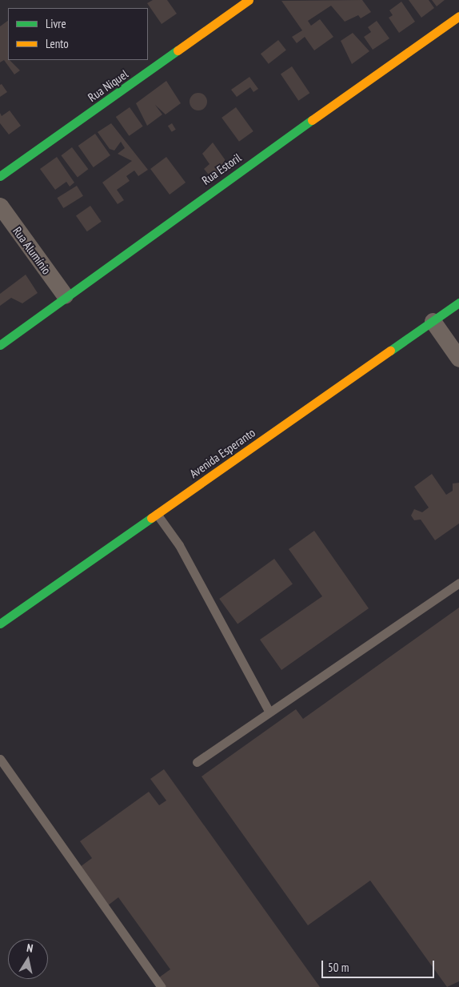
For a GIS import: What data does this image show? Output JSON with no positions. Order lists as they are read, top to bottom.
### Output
{
  "streets": {
    "street": [
      "Rua Niquel",
      "Rua Estoril",
      "Rua Alumínio",
      "Avenida Esperanto"
    ]
  },
  "crossings": [
    ["Rua Estoril", "Rua Alumínio"]
  ],
  "legend": ["Livre", "Lento"],
  "scale_bar": "50 m",
  "north": "top"
}
